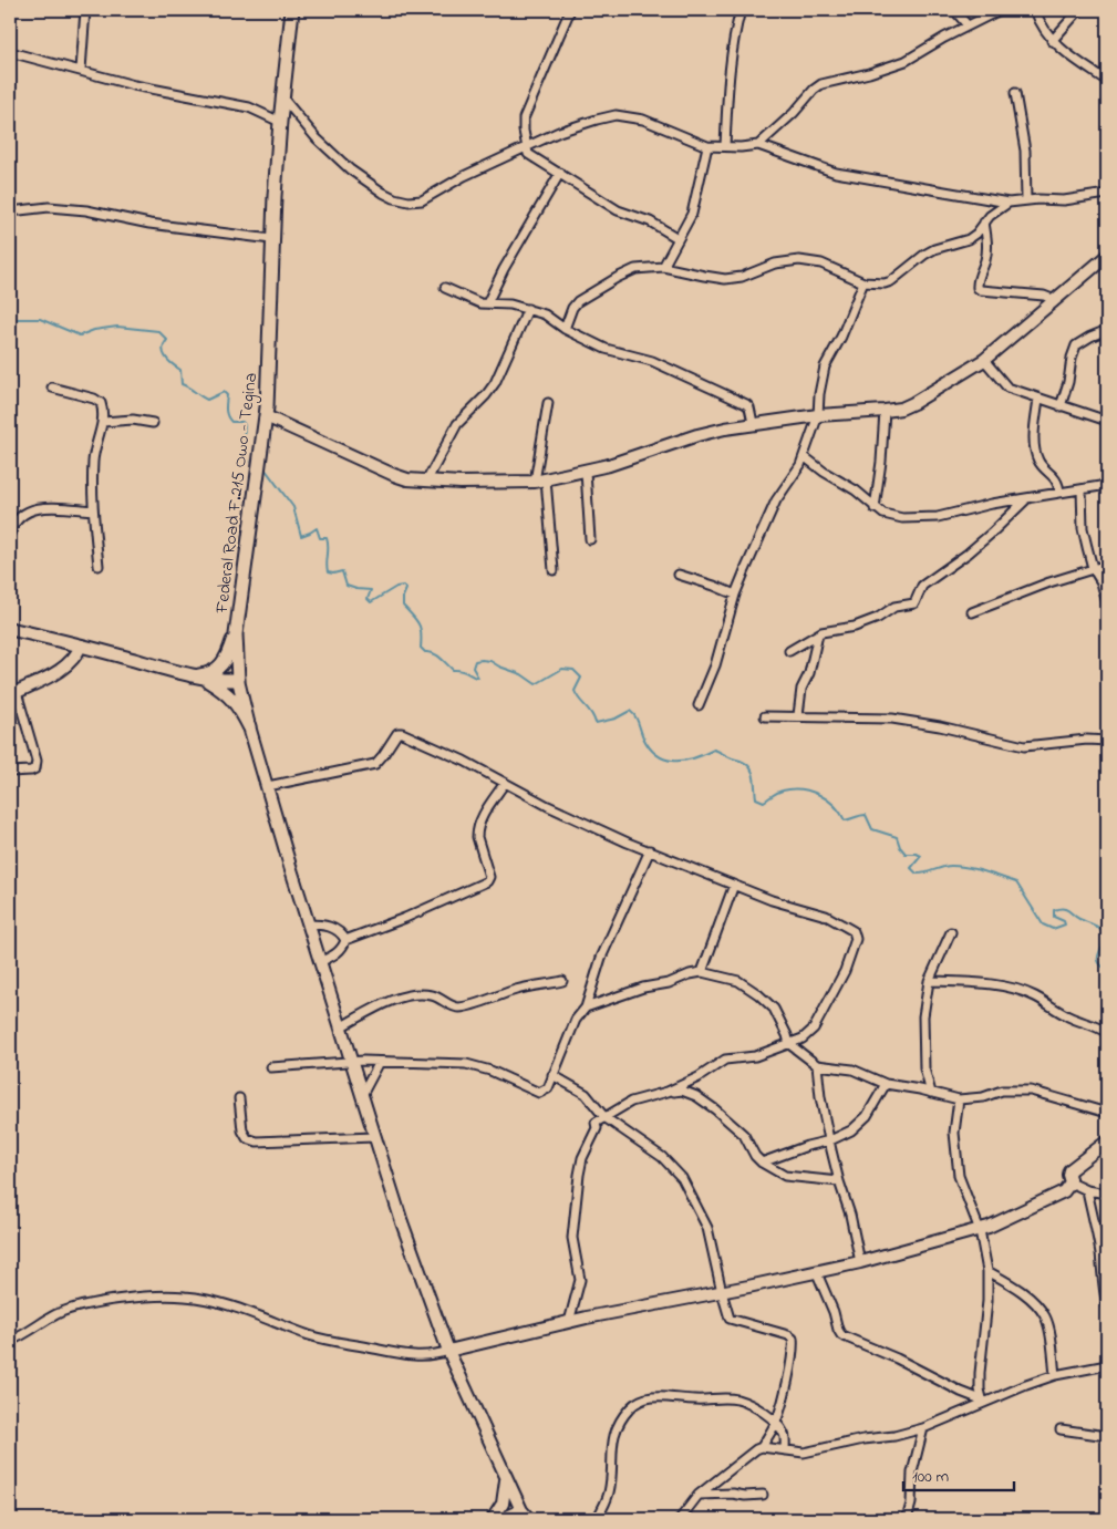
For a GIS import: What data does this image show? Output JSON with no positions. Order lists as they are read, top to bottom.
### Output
{
  "streets": {
    "main road": ["Federal Road F.215 Owo - Tegina"]
  },
  "scale_bar": "100 m"
}
